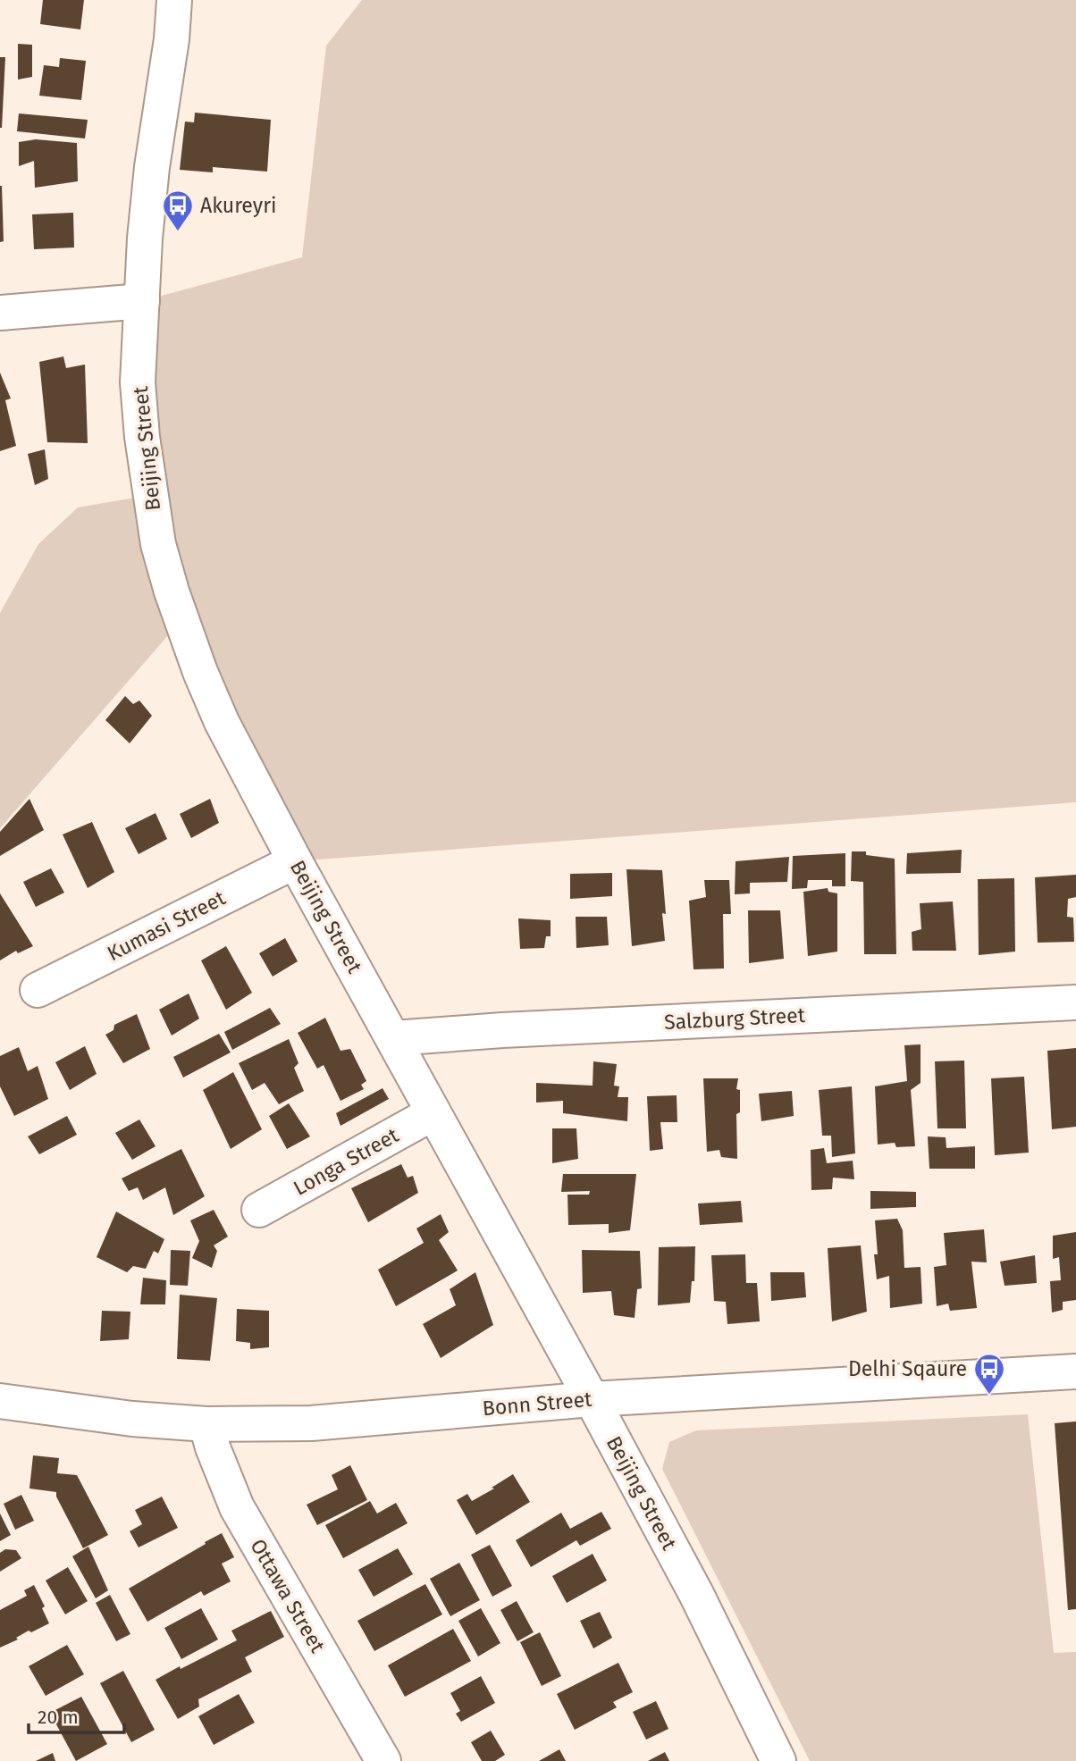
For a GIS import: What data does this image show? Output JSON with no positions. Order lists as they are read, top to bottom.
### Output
{
  "streets": {
    "street": [
      "Beijing Street",
      "Kumasi Street",
      "Salzburg Street",
      "Longa Street",
      "Bonn Street",
      "Ottawa Street"
    ]
  },
  "crossings": [
    ["Beijing Street", "Kumasi Street"],
    ["Beijing Street", "Salzburg Street"],
    ["Beijing Street", "Longa Street"],
    ["Beijing Street", "Bonn Street"],
    ["Bonn Street", "Ottawa Street"]
  ],
  "places": {
    "bus stop": ["Akureyri", "Delhi Sqaure"]
  },
  "scale_bar": "20 m"
}
